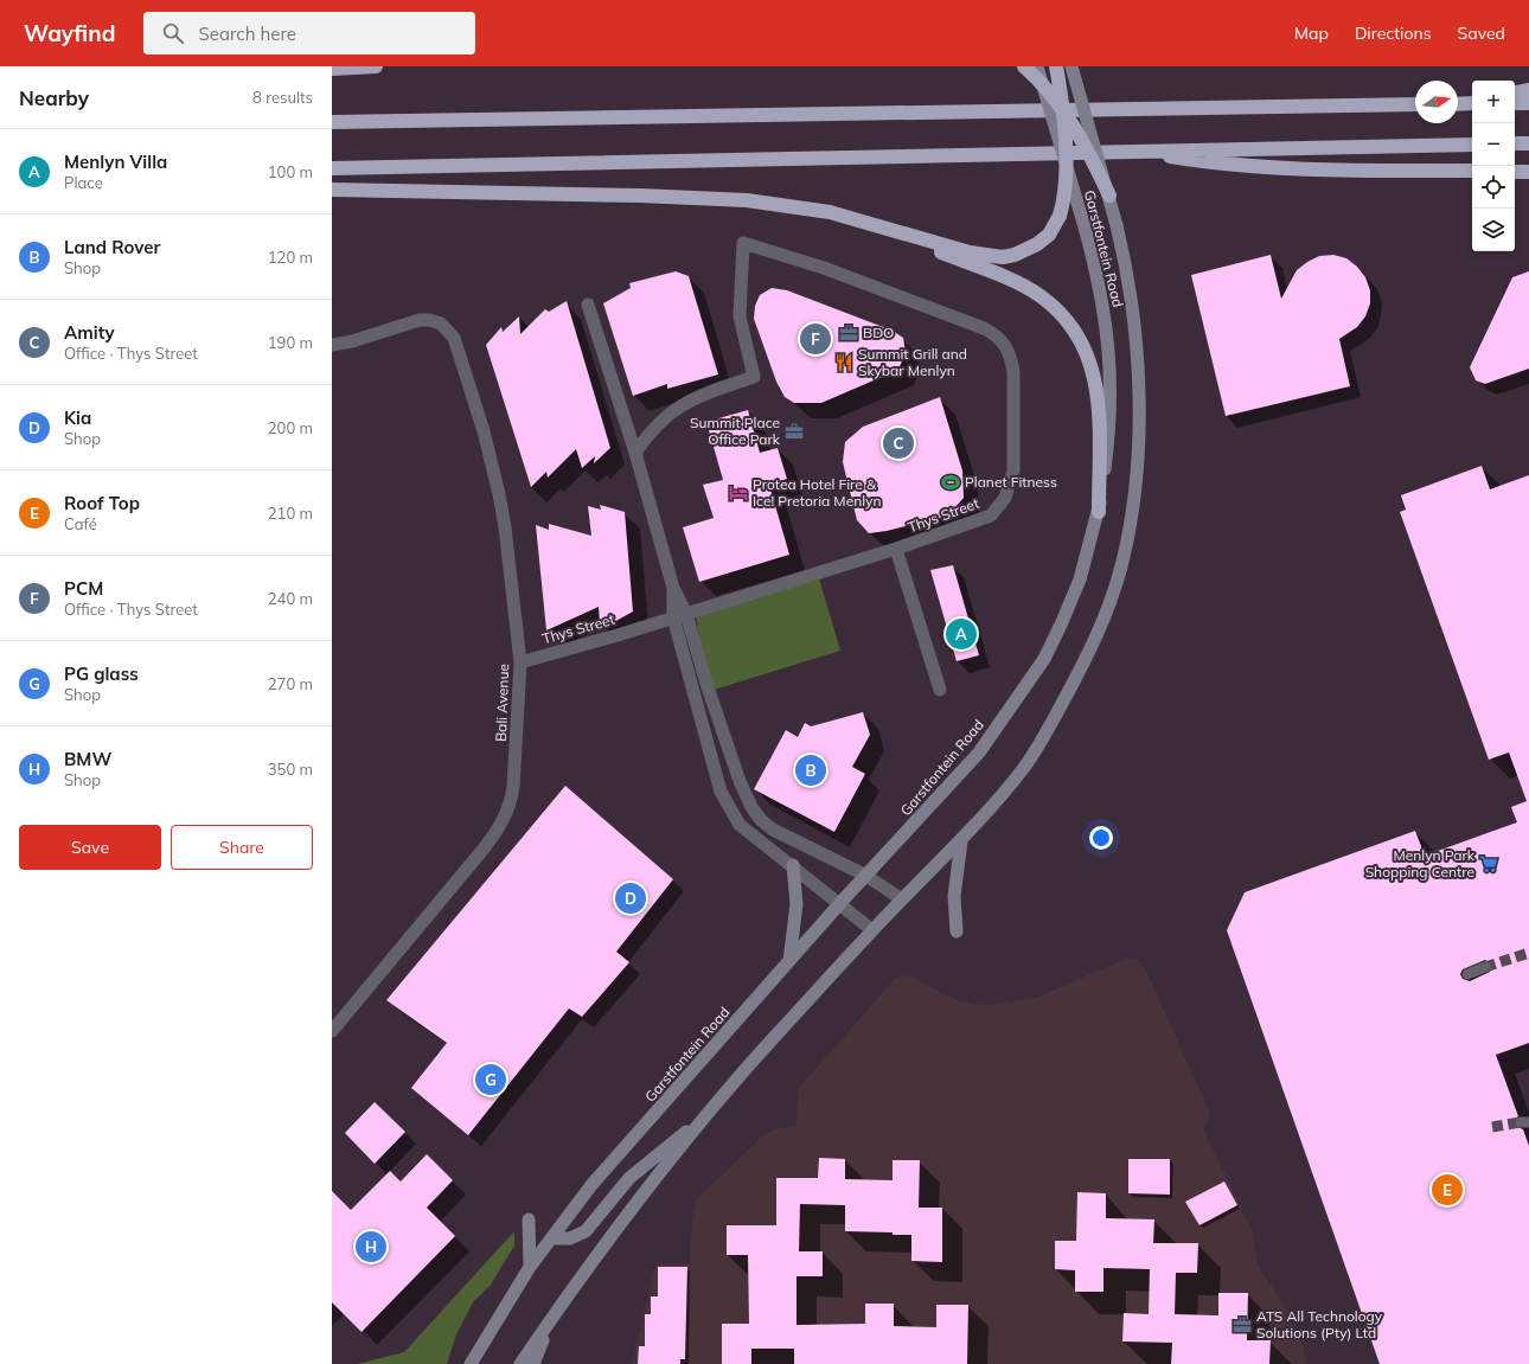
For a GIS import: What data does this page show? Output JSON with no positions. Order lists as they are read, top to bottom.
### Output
{
  "streets": {
    "main road": ["Garstfontein Road"],
    "street": ["Thys Street", "Bali Avenue"]
  },
  "crossings": [
    ["Thys Street", "Bali Avenue"]
  ],
  "places": {
    "office": ["BDO", "Summit Place Office Park", "ATS All Technology Solutions (Pty) Ltd"],
    "restaurant": ["Summit Grill and Skybar Menlyn"],
    "sports": ["Planet Fitness"],
    "hotel": ["Protea Hotel Fire & Ice! Pretoria Menlyn"],
    "supermarket": ["Menlyn Park Shopping Centre"]
  },
  "north": "right",
  "page": {
    "header": "Wayfind",
    "search": "Search here",
    "nav": ["Map", "Directions", "Saved"],
    "heading": ["Nearby", "8 results"],
    "map_buttons": ["+", "−"],
    "list": [
      {
        "mark": "A",
        "name": "Menlyn Villa",
        "note": "Place",
        "value": "100 m"
      },
      {
        "mark": "B",
        "name": "Land Rover",
        "note": "Shop",
        "value": "120 m"
      },
      {
        "mark": "C",
        "name": "Amity",
        "note": "Office · Thys Street",
        "value": "190 m"
      },
      {
        "mark": "D",
        "name": "Kia",
        "note": "Shop",
        "value": "200 m"
      },
      {
        "mark": "E",
        "name": "Roof Top",
        "note": "Café",
        "value": "210 m"
      },
      {
        "mark": "F",
        "name": "PCM",
        "note": "Office · Thys Street",
        "value": "240 m"
      },
      {
        "mark": "G",
        "name": "PG glass",
        "note": "Shop",
        "value": "270 m"
      },
      {
        "mark": "H",
        "name": "BMW",
        "note": "Shop",
        "value": "350 m"
      }
    ],
    "pins": [
      "F",
      "C",
      "A",
      "B",
      "D",
      "G",
      "E",
      "H"
    ],
    "buttons": ["Save", "Share"]
  }
}
